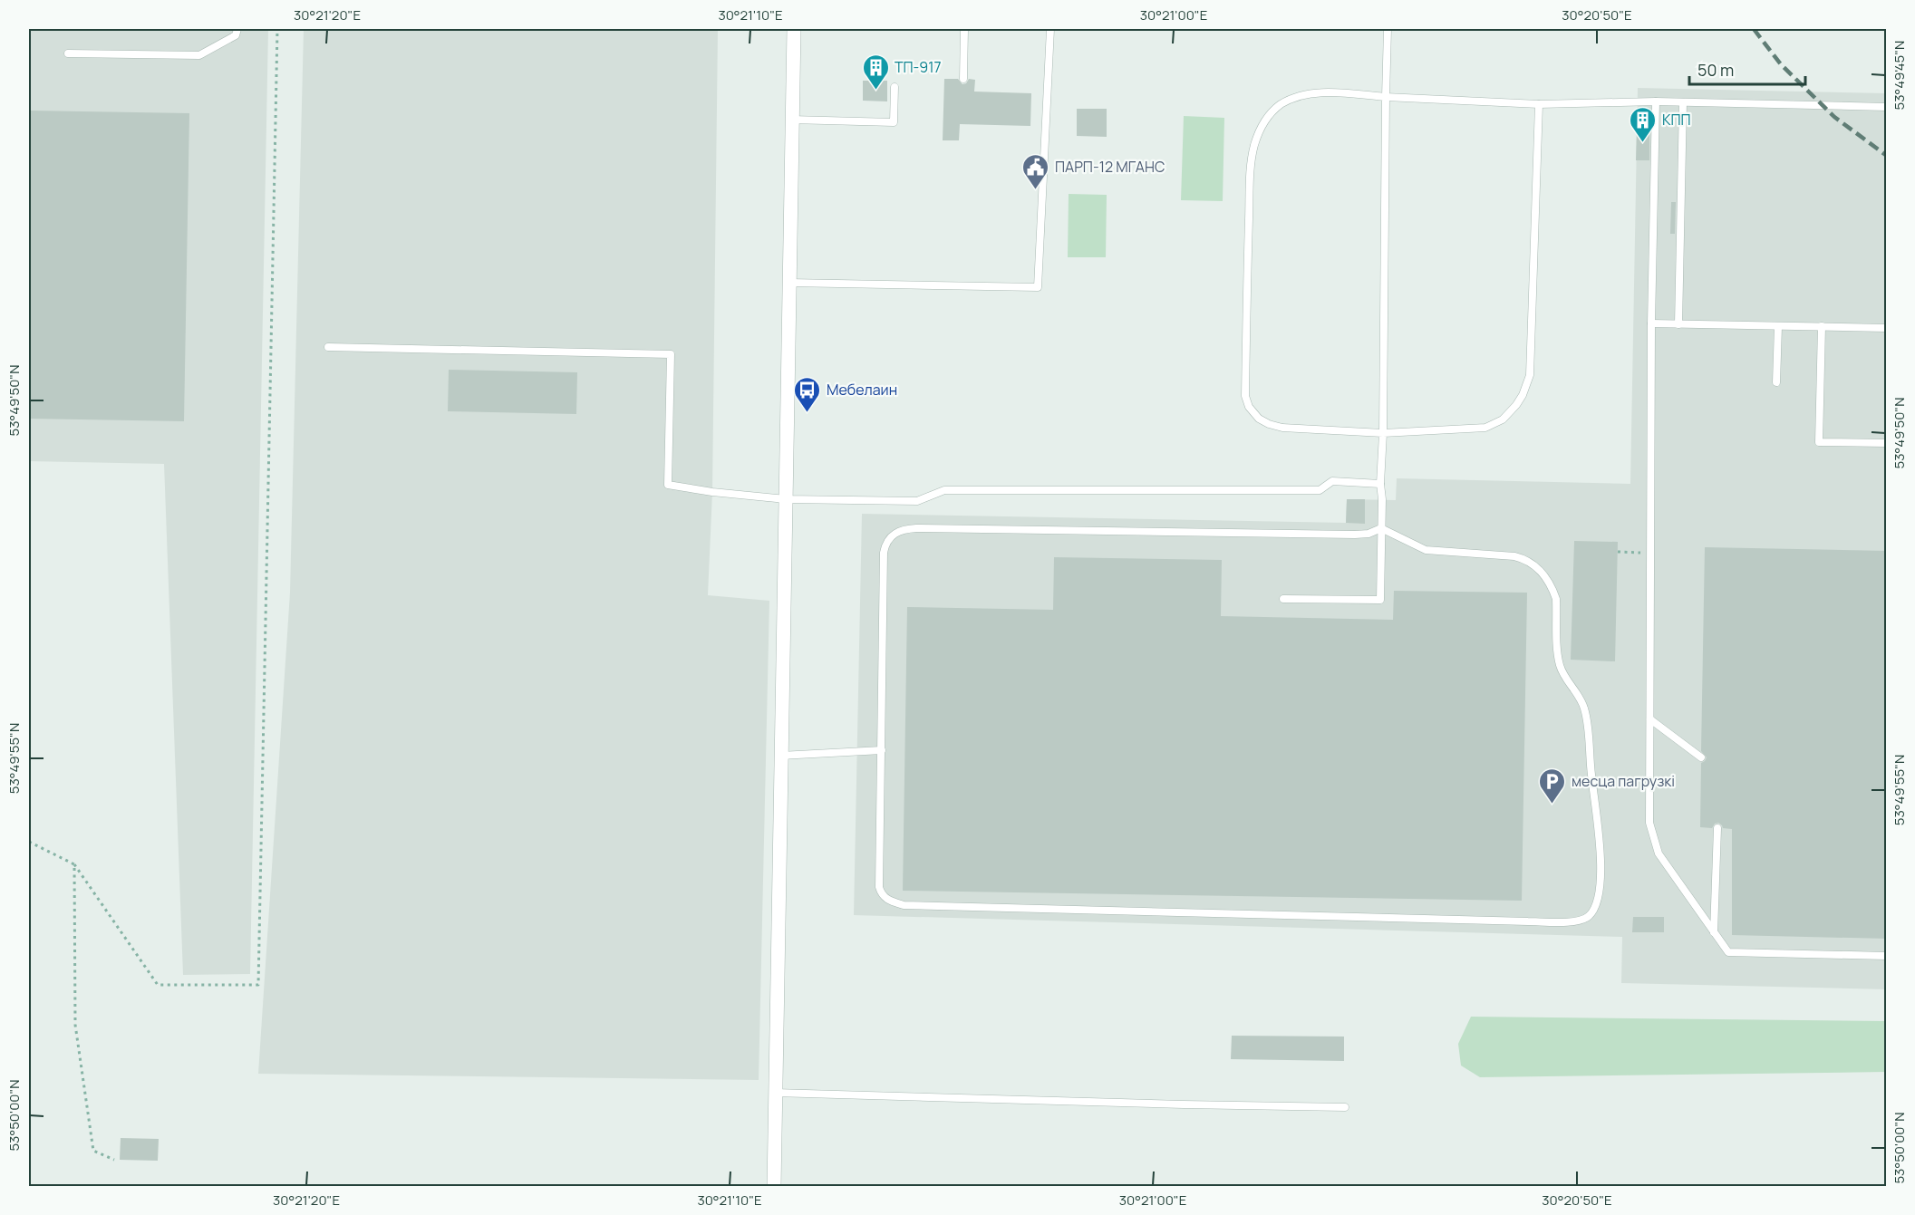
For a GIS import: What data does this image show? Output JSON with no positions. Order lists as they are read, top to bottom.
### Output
{
  "places": {
    "building": ["ТП-917", "КПП"],
    "public building": ["ПАРП-12 МГАНС"],
    "bus stop": ["Мебелаин"],
    "parking": ["месца пагрузкі"]
  },
  "scale_bar": "50 m",
  "coordinates": [
    "30°21'20\"E",
    "30°21'10\"E",
    "30°21'00\"E",
    "30°20'50\"E",
    "53°49'45\"N",
    "53°49'50\"N",
    "53°49'55\"N",
    "53°50'00\"N"
  ]
}
